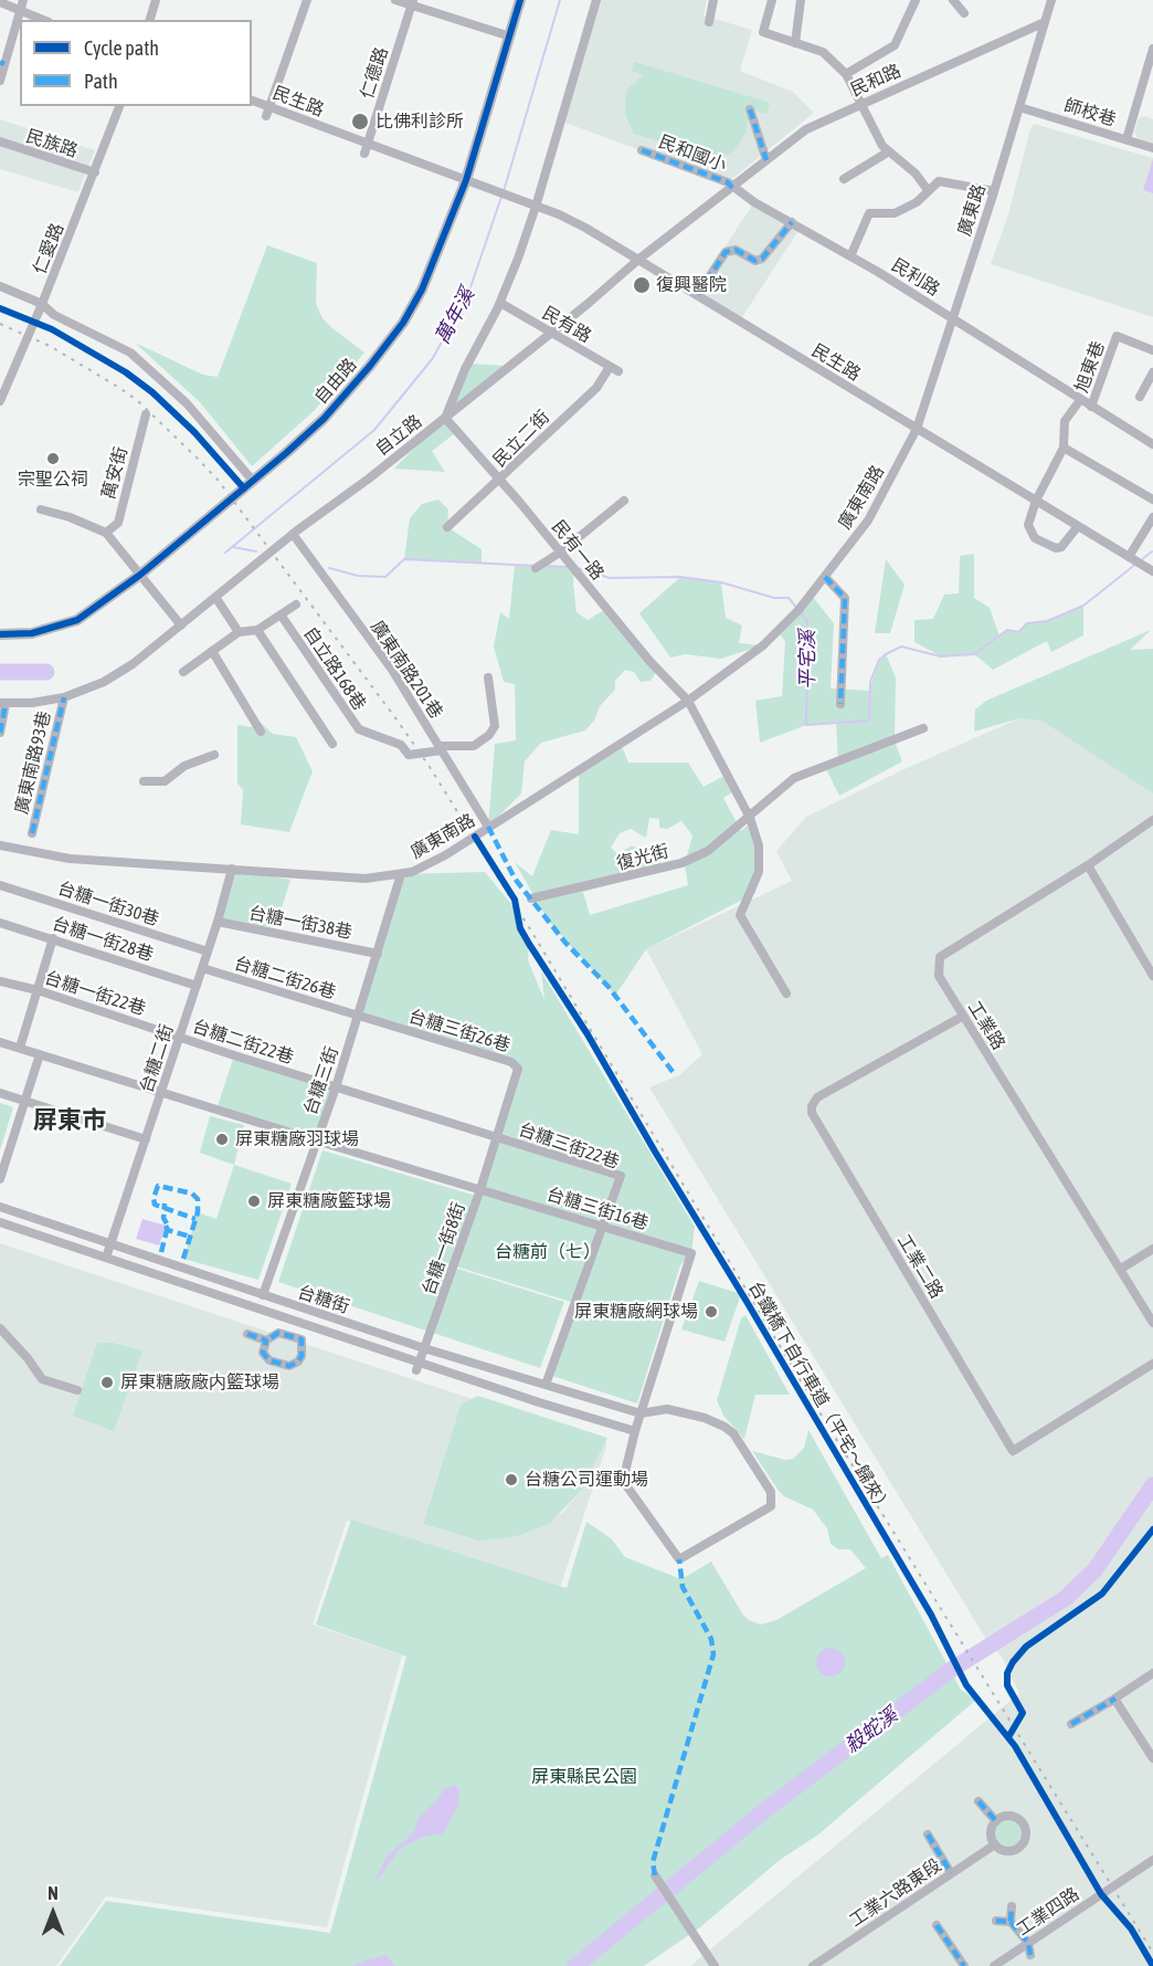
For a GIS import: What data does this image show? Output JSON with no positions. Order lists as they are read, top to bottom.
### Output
{
  "streets": {
    "main road": ["自由路"],
    "street": [
      "仁德路",
      "民和路",
      "民生路",
      "師校巷",
      "民族路",
      "民和國小",
      "廣東路",
      "仁愛路",
      "民利路",
      "民有路",
      "旭東巷",
      "自立路",
      "民立二街",
      "萬安街",
      "廣東南路",
      "民有一路",
      "自立路168巷",
      "廣東南路201巷",
      "廣東南路93巷",
      "復光街",
      "台糖一街30巷",
      "台糖一街38巷",
      "台糖一街28巷",
      "台糖二街26巷",
      "台糖一街22巷",
      "工業路",
      "台糖三街26巷",
      "台糖二街22巷",
      "台糖二街",
      "台糖三街",
      "台糖三街22巷",
      "台糖三街16巷",
      "台糖一街8街",
      "工業二路",
      "台糖街",
      "工業六路東段",
      "工業四路"
    ],
    "cycle path": ["台鐵橋下自行車道（平宅～歸來）"]
  },
  "crossings": [
    ["仁德路", "民生路"],
    ["民和路", "民生路"],
    ["民和路", "民和國小"],
    ["民和路", "廣東路"],
    ["民和路", "民利路"],
    ["民和路", "民有路"],
    ["民和路", "自立路"],
    ["民和路", "民有一路"],
    ["民生路", "廣東路"],
    ["民生路", "旭東巷"],
    ["民生路", "自由路"],
    ["民生路", "自立路"],
    ["民生路", "廣東南路"],
    ["師校巷", "廣東路"],
    ["民族路", "仁愛路"],
    ["民和國小", "民利路"],
    ["廣東路", "民利路"],
    ["廣東路", "廣東南路"],
    ["民利路", "旭東巷"],
    ["民有路", "自立路"],
    ["民有路", "民立二街"],
    ["自立路", "民有一路"],
    ["自立路", "廣東南路201巷"],
    ["自立路", "廣東南路93巷"],
    ["民立二街", "民有一路"],
    ["廣東南路", "民有一路"],
    ["廣東南路", "廣東南路201巷"],
    ["廣東南路", "台糖二街"],
    ["廣東南路", "台糖三街"],
    ["自立路168巷", "廣東南路201巷"],
    ["台糖一街30巷", "台糖二街"],
    ["台糖一街38巷", "台糖二街"],
    ["台糖一街38巷", "台糖三街"],
    ["台糖一街28巷", "台糖二街"],
    ["台糖二街26巷", "台糖三街26巷"],
    ["台糖二街26巷", "台糖二街"],
    ["台糖二街26巷", "台糖三街"],
    ["台糖一街22巷", "台糖二街22巷"],
    ["台糖一街22巷", "台糖二街"],
    ["工業路", "工業二路"],
    ["台糖三街26巷", "台糖三街"],
    ["台糖三街26巷", "台糖三街22巷"],
    ["台糖三街26巷", "台糖一街8街"],
    ["台糖二街22巷", "台糖二街"],
    ["台糖二街22巷", "台糖三街"],
    ["台糖二街22巷", "台糖三街22巷"],
    ["台糖二街", "台糖三街16巷"],
    ["台糖二街", "台糖街"],
    ["台糖三街", "台糖三街22巷"],
    ["台糖三街", "台糖三街16巷"],
    ["台糖三街", "台糖街"],
    ["台糖三街22巷", "台糖三街16巷"],
    ["台糖三街22巷", "台糖一街8街"],
    ["台糖三街22巷", "台糖街"],
    ["台糖三街16巷", "台糖一街8街"],
    ["台糖三街16巷", "台糖街"],
    ["台糖一街8街", "台糖街"]
  ],
  "districts": ["屏東市"],
  "water": ["萬年溪", "平宅溪", "殺蛇溪"],
  "parks": ["台糖前（七）", "屏東縣民公園"],
  "places": [
    "比佛利診所",
    "復興醫院",
    "宗聖公祠",
    "屏東糖廠羽球場",
    "屏東糖廠籃球場",
    "屏東糖廠網球場",
    "屏東糖廠廠内籃球場",
    "台糖公司運動場"
  ],
  "legend": ["Cycle path", "Path"],
  "north": "top"
}
